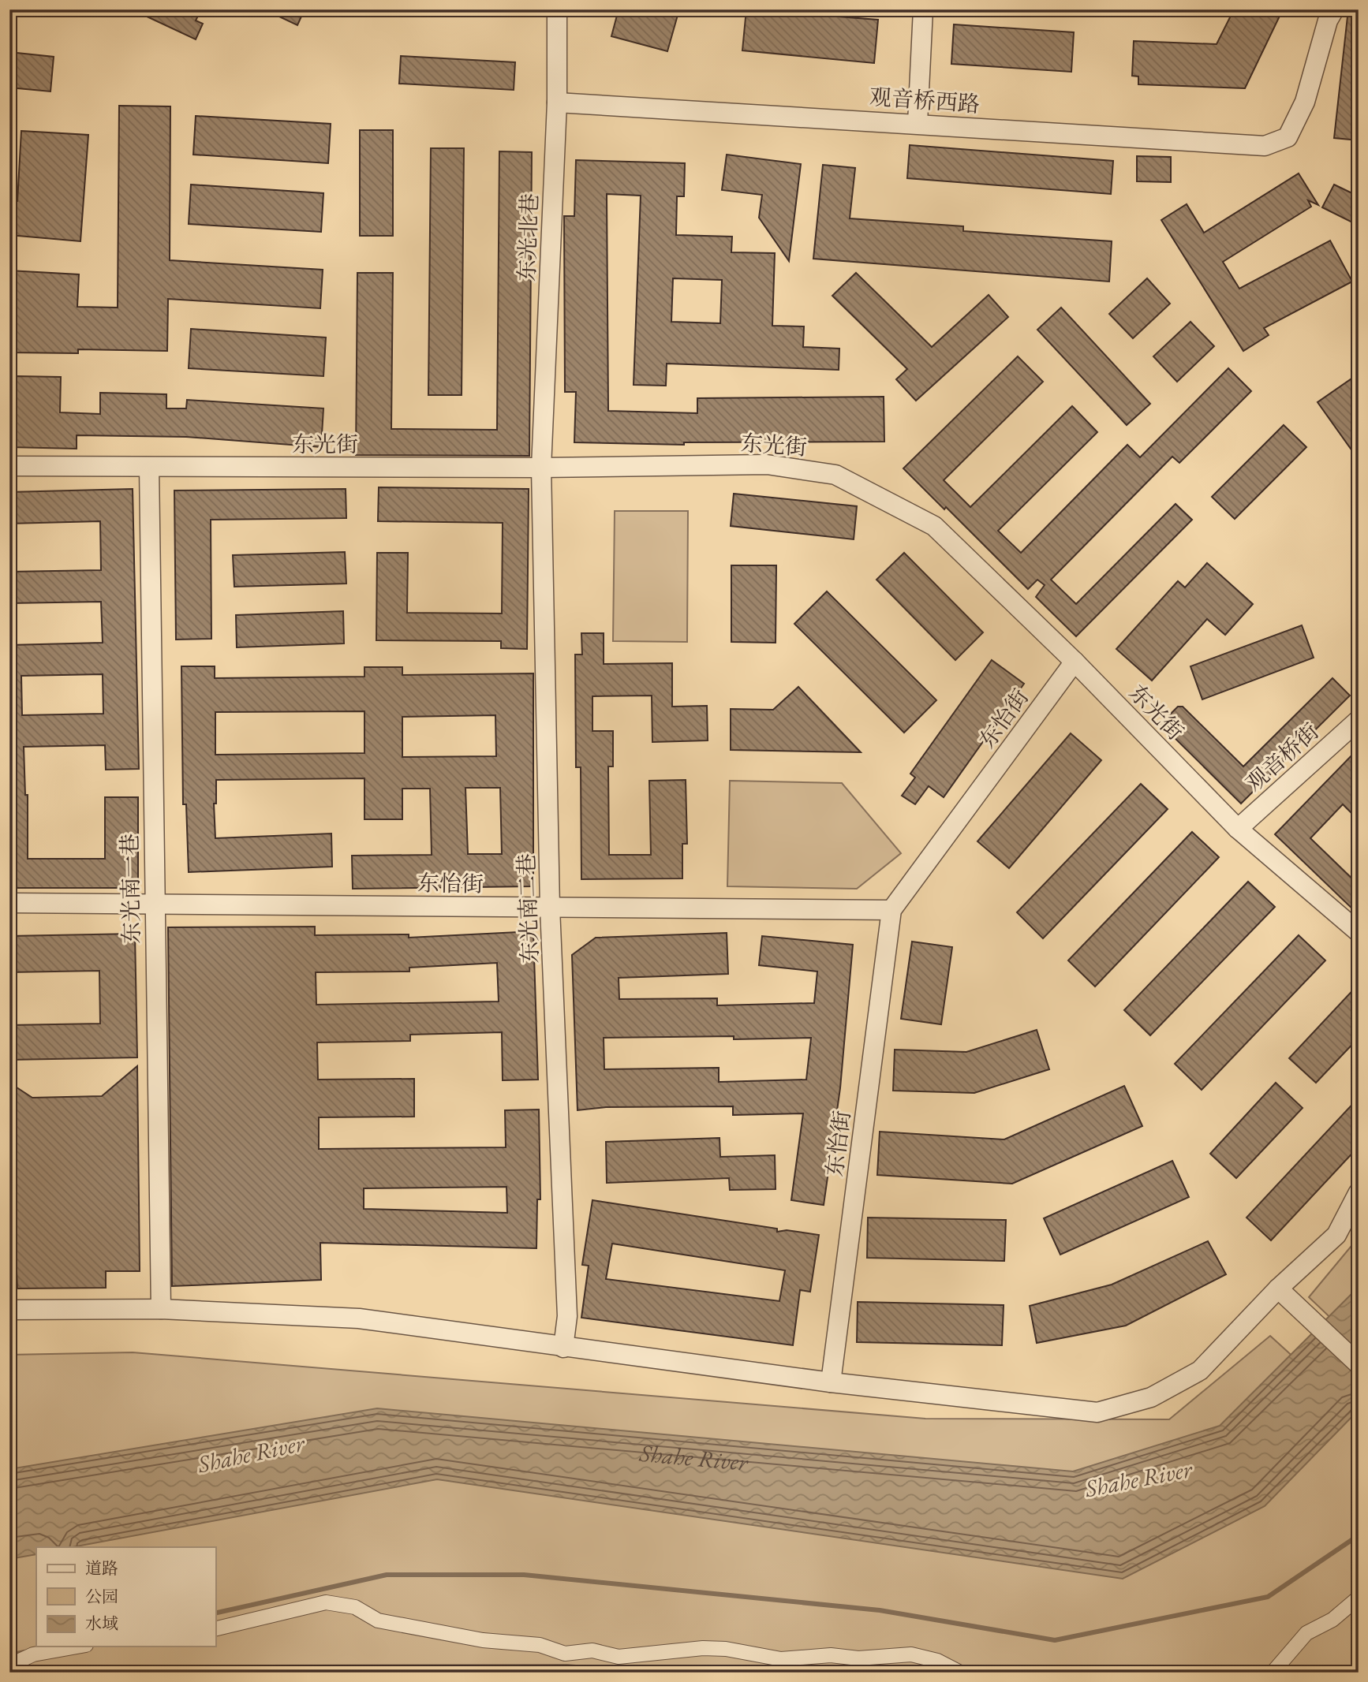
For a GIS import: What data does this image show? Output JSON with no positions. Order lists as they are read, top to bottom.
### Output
{
  "streets": {
    "street": [
      "观音桥西路",
      "东光北巷",
      "东光街",
      "东怡街",
      "观音桥街",
      "东光南一巷",
      "东光南二巷"
    ]
  },
  "crossings": [
    ["观音桥西路", "东光北巷"],
    ["东光北巷", "东光街"],
    ["东光北巷", "东光南二巷"],
    ["东光街", "东怡街"],
    ["东光街", "观音桥街"],
    ["东光街", "东光南一巷"],
    ["东光街", "东光南二巷"],
    ["东怡街", "东光南一巷"],
    ["东怡街", "东光南二巷"]
  ],
  "water": ["Shahe River"],
  "legend": ["道路", "公园", "水域"]
}
